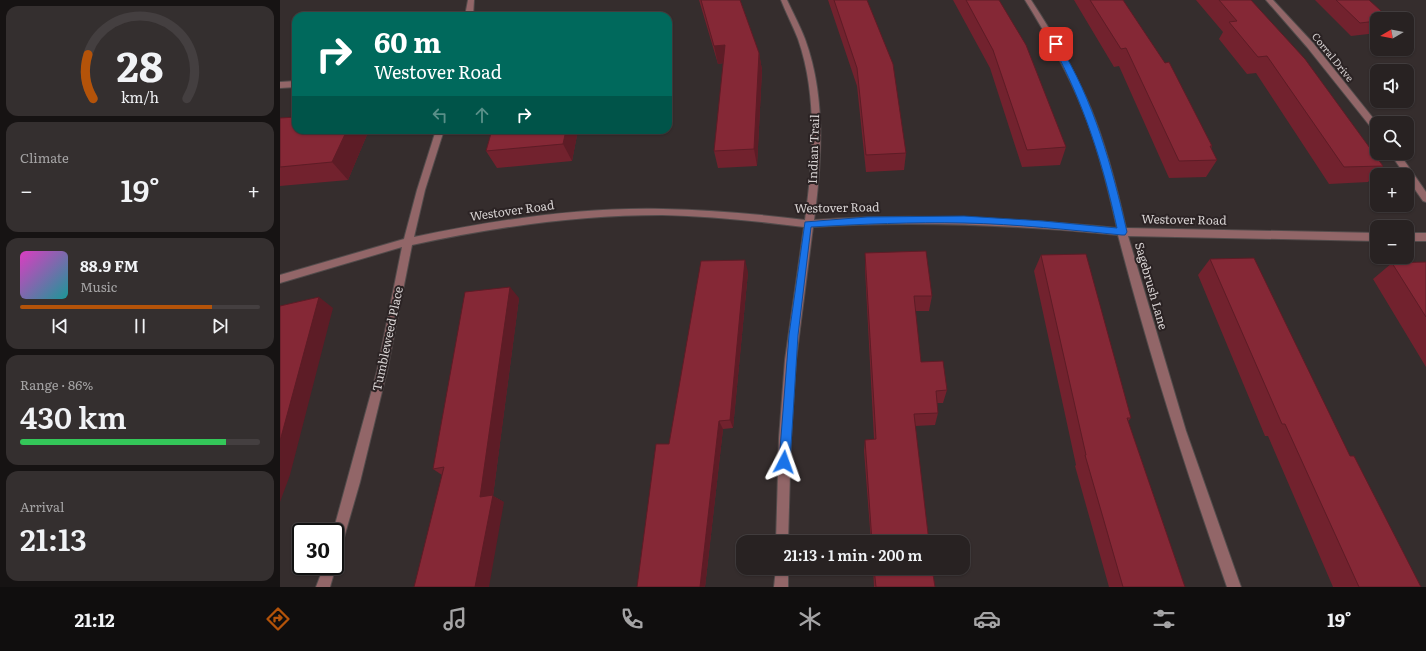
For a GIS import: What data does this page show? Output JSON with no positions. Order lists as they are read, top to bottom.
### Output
{
  "streets": {
    "street": [
      "Corral Drive",
      "Indian Trail",
      "Westover Road",
      "Sagebrush Lane",
      "Tumbleweed Place"
    ]
  },
  "crossings": [
    ["Indian Trail", "Westover Road"],
    ["Westover Road", "Sagebrush Lane"],
    ["Westover Road", "Tumbleweed Place"]
  ],
  "north": "left",
  "page": {
    "map_buttons": ["+", "−"],
    "turn": ["60 m", "Westover Road"],
    "tile": [
      "Climate",
      ["Range · 86%", "430 km"],
      ["Arrival", "21:13"]
    ],
    "heat": ["−", "19°", "+"],
    "song": ["88.9 FM", "Music"],
    "limit": "30",
    "trip": "21:13 · 1 min · 200 m",
    "tabs": ["21:12", "19°"],
    "gauge": ["28", "km/h"]
  }
}
